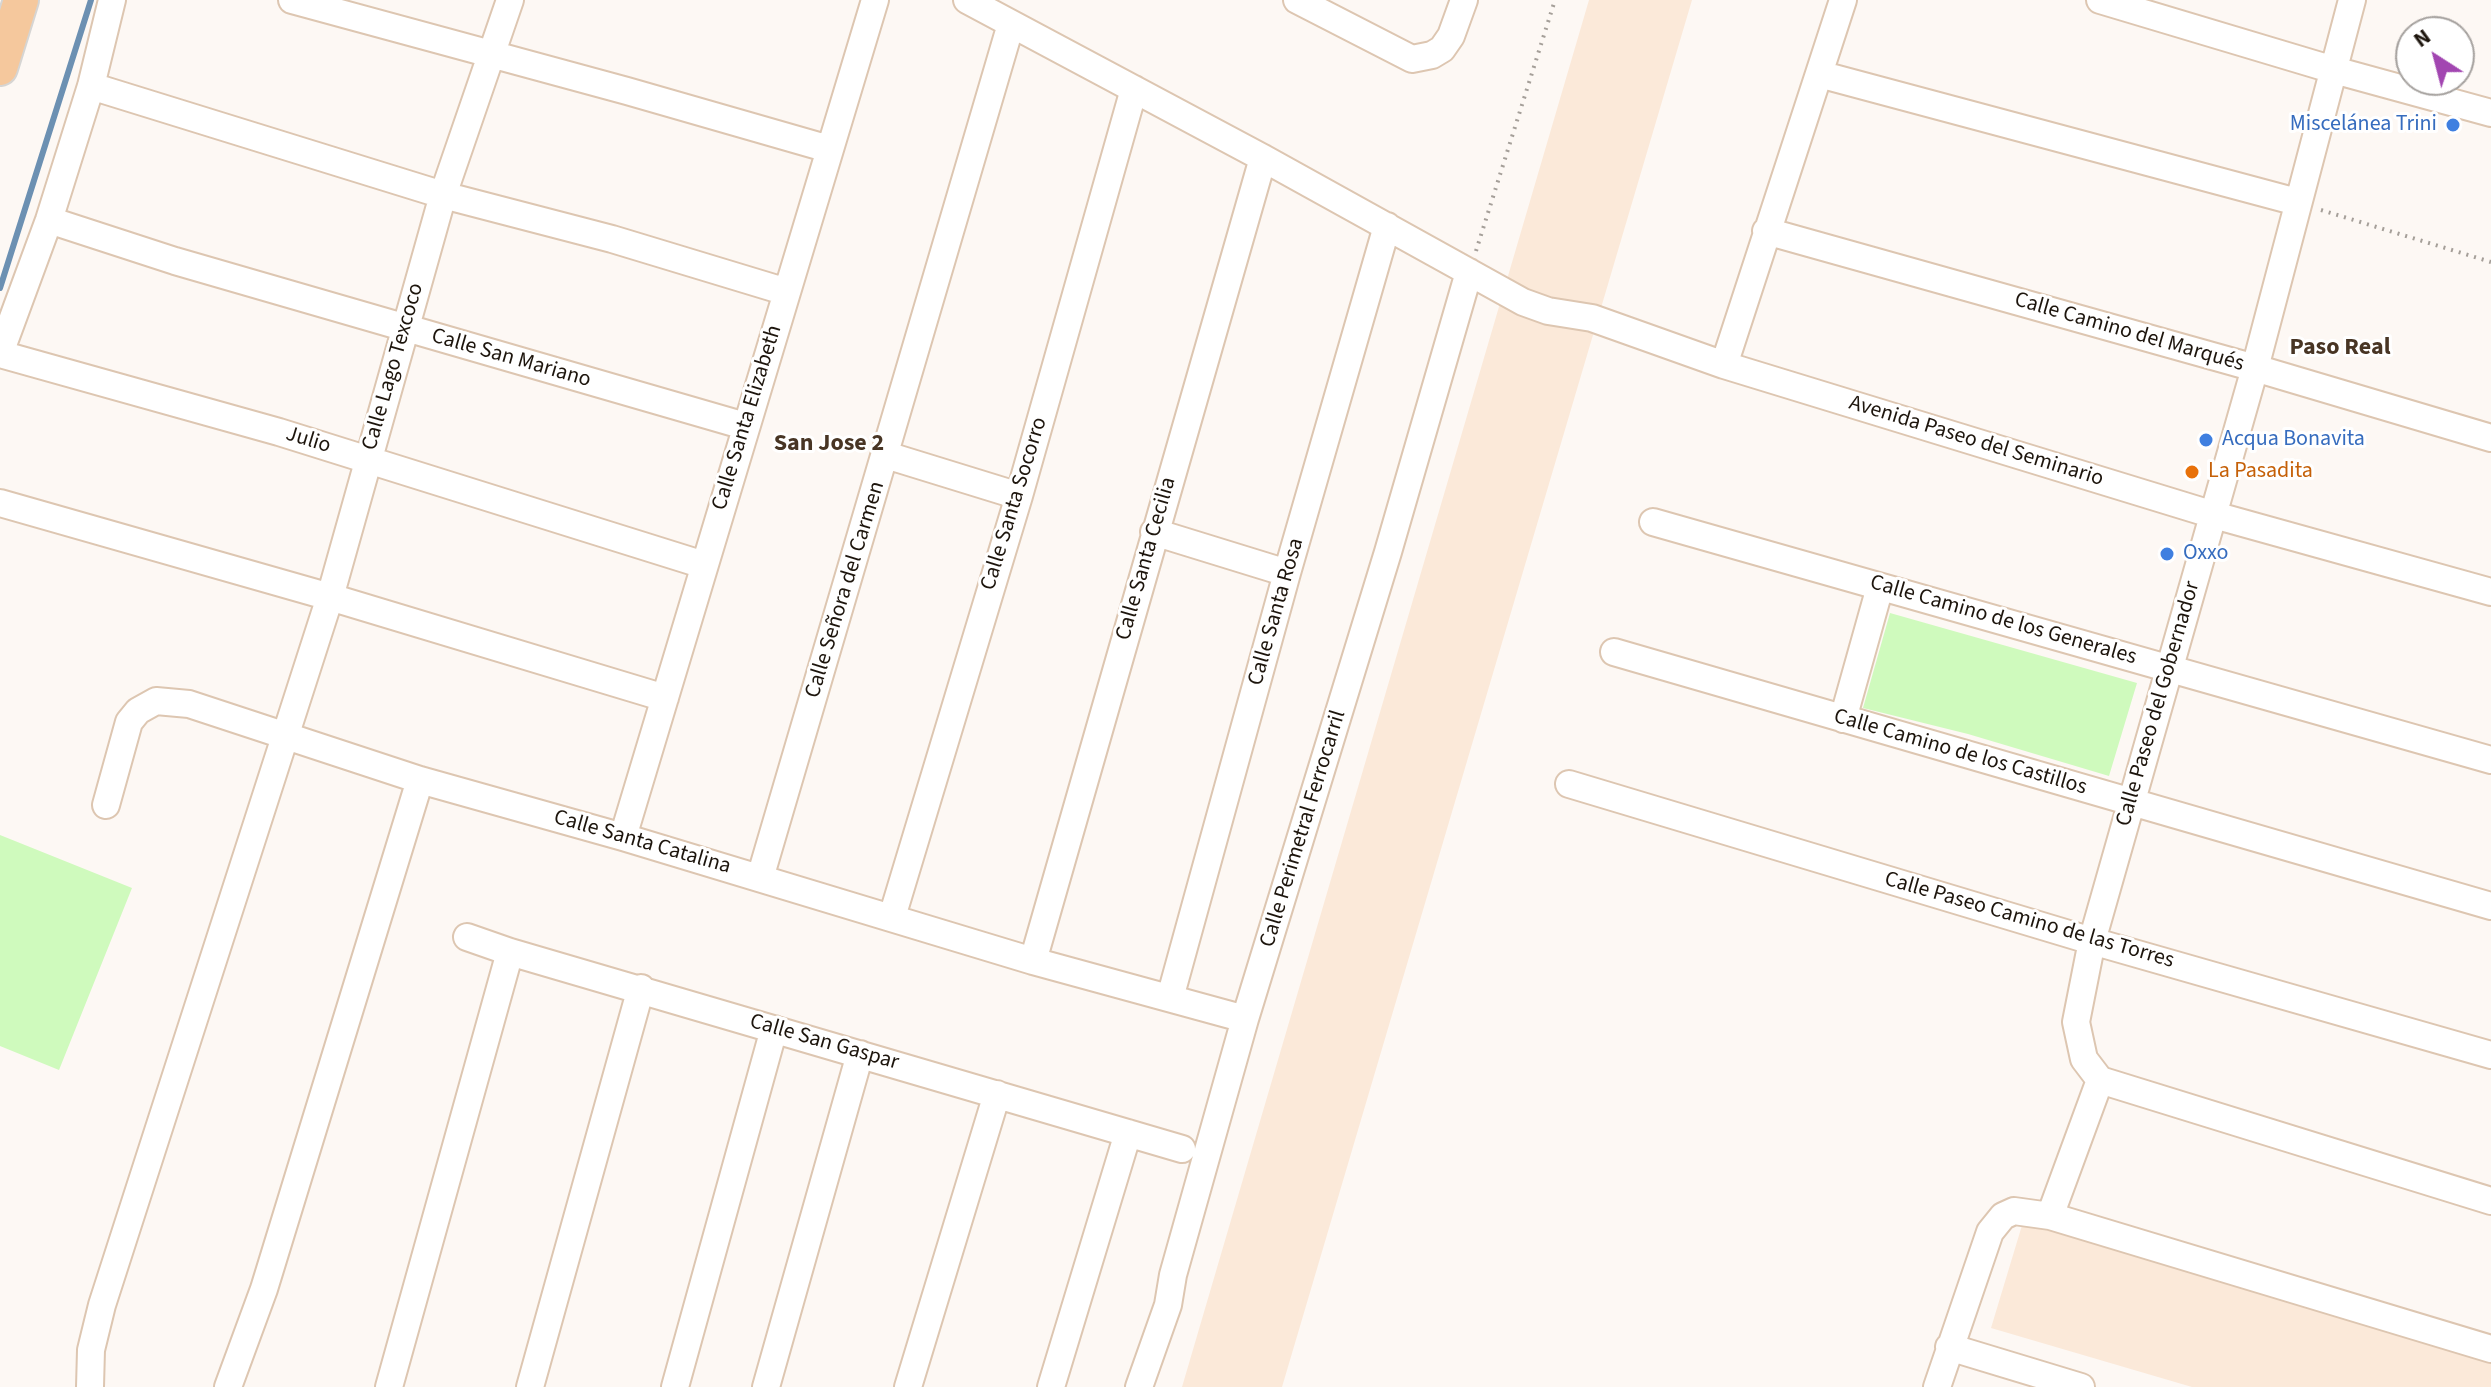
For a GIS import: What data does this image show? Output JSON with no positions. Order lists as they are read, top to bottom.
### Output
{
  "streets": {
    "street": [
      "Calle Camino del Marqués",
      "Calle San Mariano",
      "Calle Lago Texcoco",
      "Calle Santa Elizabeth",
      "Julio",
      "Avenida Paseo del Seminario",
      "Calle Santa Socorro",
      "Calle Santa Cecilia",
      "Calle Señora del Carmen",
      "Calle Santa Rosa",
      "Calle Camino de los Generales",
      "Calle Paseo del Gobernador",
      "Calle Camino de los Castillos",
      "Calle Perimetral Ferrocarril",
      "Calle Santa Catalina",
      "Calle Paseo Camino de las Torres",
      "Calle San Gaspar"
    ]
  },
  "crossings": [
    ["Calle Camino del Marqués", "Calle Paseo del Gobernador"],
    ["Calle San Mariano", "Calle Lago Texcoco"],
    ["Calle San Mariano", "Calle Santa Elizabeth"],
    ["Calle Lago Texcoco", "Julio"],
    ["Calle Lago Texcoco", "Calle Santa Catalina"],
    ["Calle Santa Elizabeth", "Julio"],
    ["Calle Santa Elizabeth", "Calle Santa Catalina"],
    ["Avenida Paseo del Seminario", "Calle Santa Socorro"],
    ["Avenida Paseo del Seminario", "Calle Santa Cecilia"],
    ["Avenida Paseo del Seminario", "Calle Señora del Carmen"],
    ["Avenida Paseo del Seminario", "Calle Santa Rosa"],
    ["Avenida Paseo del Seminario", "Calle Paseo del Gobernador"],
    ["Avenida Paseo del Seminario", "Calle Perimetral Ferrocarril"],
    ["Calle Santa Socorro", "Calle Santa Catalina"],
    ["Calle Santa Cecilia", "Calle Santa Catalina"],
    ["Calle Señora del Carmen", "Calle Santa Catalina"],
    ["Calle Santa Rosa", "Calle Santa Catalina"],
    ["Calle Camino de los Generales", "Calle Paseo del Gobernador"],
    ["Calle Paseo del Gobernador", "Calle Camino de los Castillos"],
    ["Calle Paseo del Gobernador", "Calle Paseo Camino de las Torres"],
    ["Calle Perimetral Ferrocarril", "Calle Santa Catalina"]
  ],
  "districts": ["Paso Real", "San Jose 2"],
  "places": [
    "Miscelánea Trini",
    "Acqua Bonavita",
    "La Pasadita",
    "Oxxo"
  ],
  "north": "top left"
}
